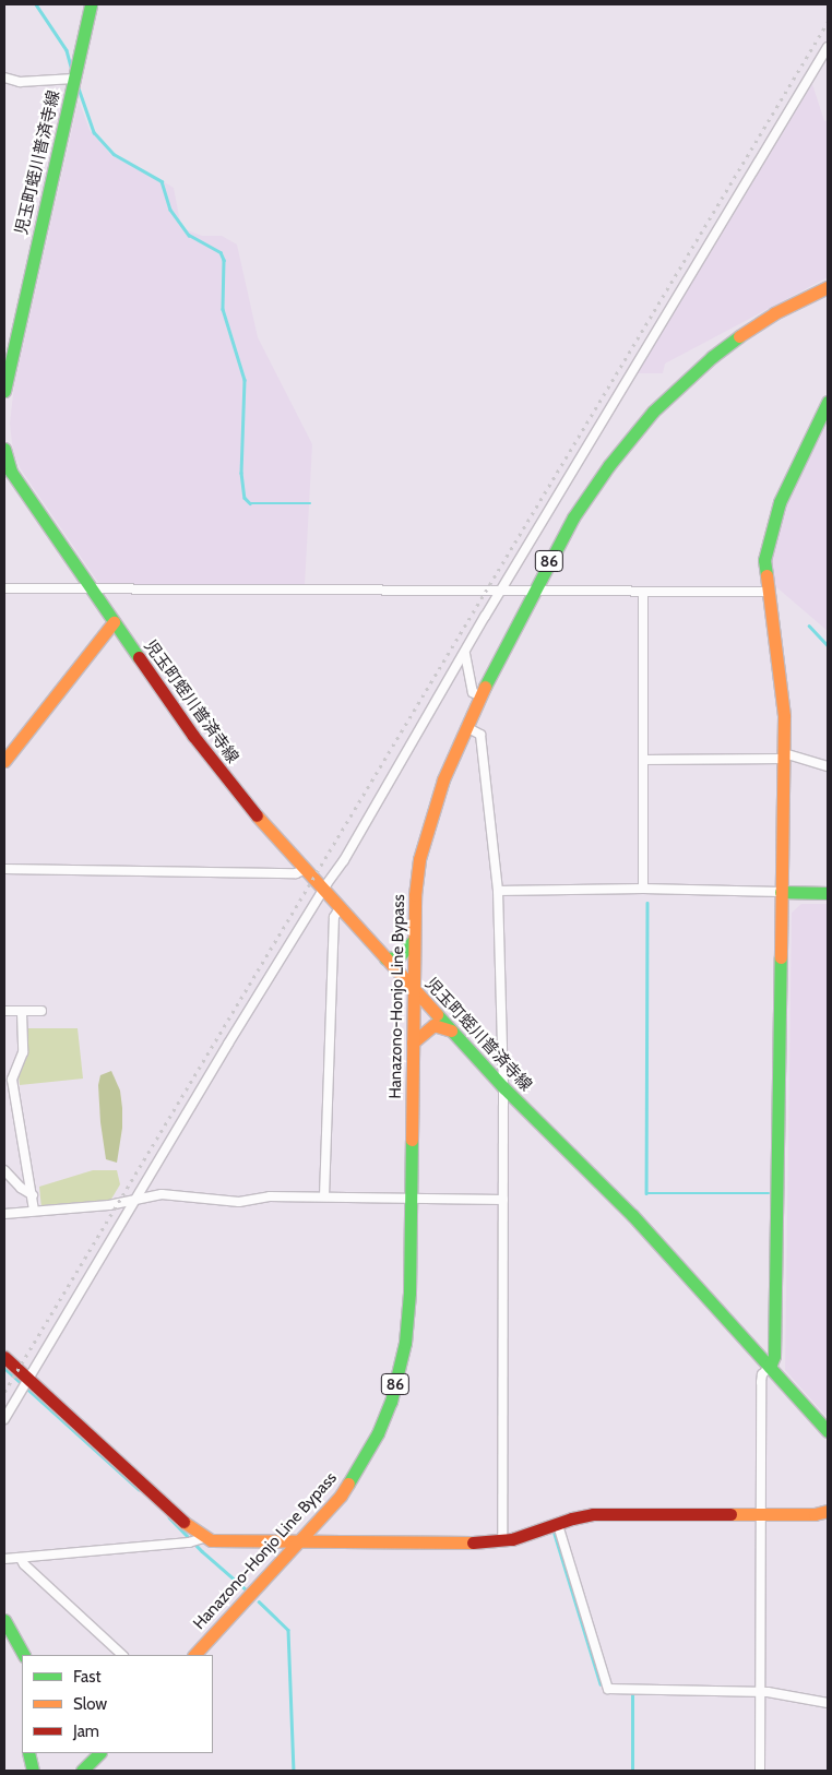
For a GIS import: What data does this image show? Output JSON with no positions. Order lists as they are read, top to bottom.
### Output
{
  "streets": {
    "main road": ["児玉町蛭川普済寺線", "86", "Hanazono-Honjo Line Bypass"]
  },
  "crossings": [
    ["児玉町蛭川普済寺線", "Hanazono-Honjo Line Bypass"]
  ],
  "legend": ["Fast", "Slow", "Jam"]
}
